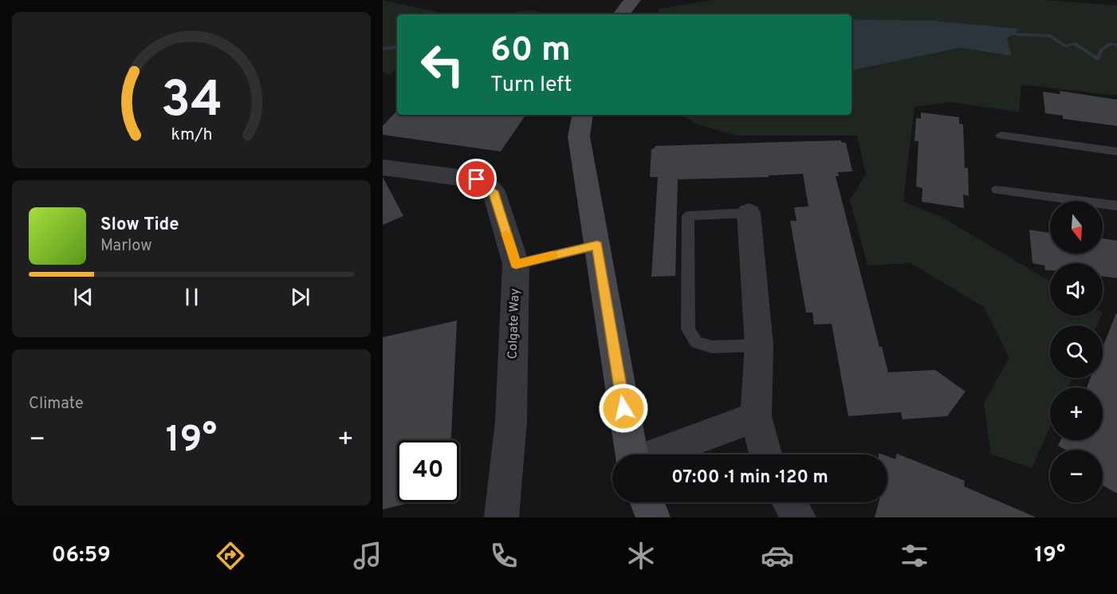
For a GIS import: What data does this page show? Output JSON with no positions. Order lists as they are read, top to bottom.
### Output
{
  "streets": {
    "street": ["Colgate Way"]
  },
  "north": "bottom",
  "page": {
    "turn": ["60 m", "Turn left"],
    "map_buttons": ["+", "−"],
    "song": ["Slow Tide", "Marlow"],
    "tile": "Climate",
    "heat": ["−", "19°", "+"],
    "limit": "40",
    "trip": "07:00 · 1 min · 120 m",
    "tabs": ["06:59", "19°"],
    "gauge": ["34", "km/h"]
  }
}
